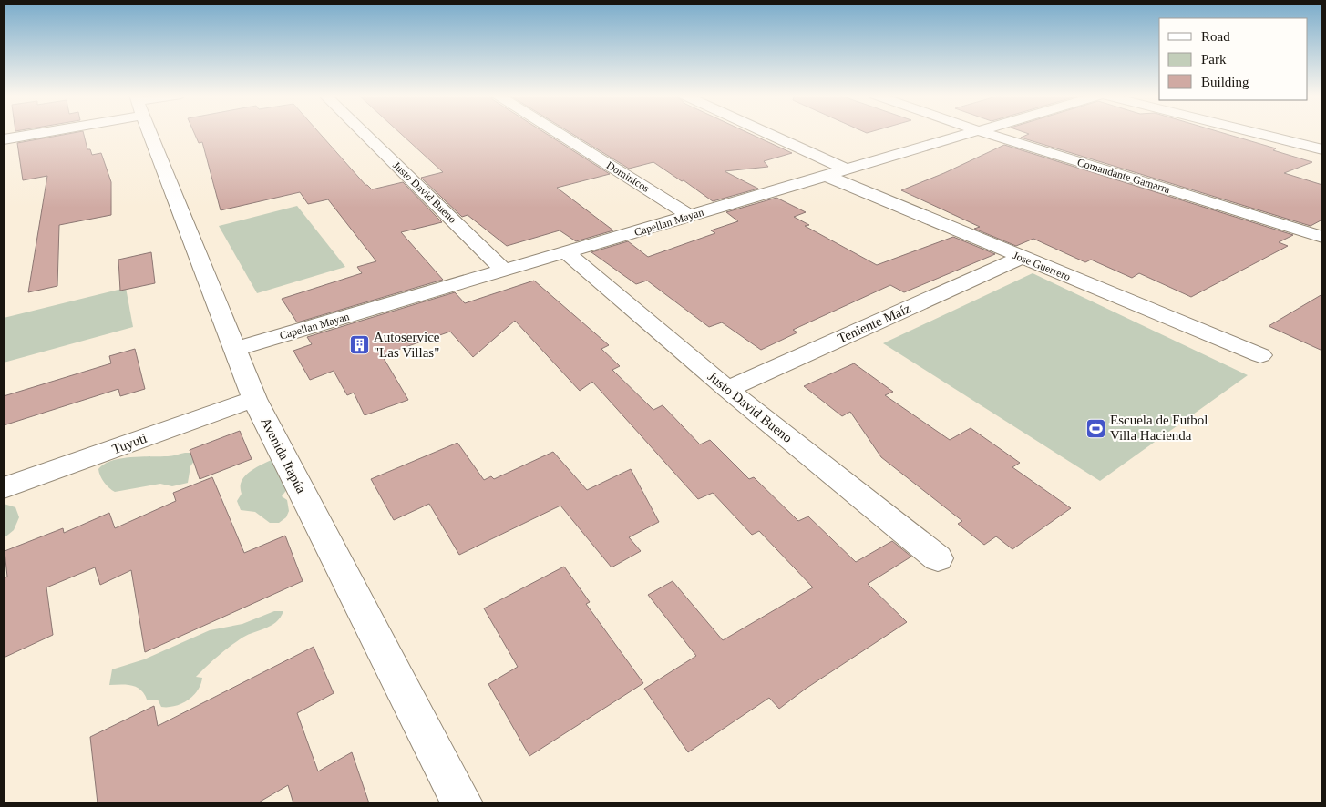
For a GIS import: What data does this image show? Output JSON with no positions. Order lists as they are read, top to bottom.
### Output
{
  "streets": {
    "street": [
      "Comandante Gamarra",
      "Dominicos",
      "Justo David Bueno",
      "Capellan Mayan",
      "Jose Guerrero",
      "Teniente Maíz",
      "Tuyuti",
      "Avenida Itapúa"
    ]
  },
  "crossings": [
    ["Dominicos", "Capellan Mayan"],
    ["Justo David Bueno", "Capellan Mayan"],
    ["Justo David Bueno", "Teniente Maíz"],
    ["Capellan Mayan", "Jose Guerrero"],
    ["Capellan Mayan", "Avenida Itapúa"],
    ["Jose Guerrero", "Teniente Maíz"],
    ["Tuyuti", "Avenida Itapúa"]
  ],
  "places": {
    "building": ["Autoservice \"Las Villas\""],
    "sports": ["Escuela de Futbol Villa Hacienda"]
  },
  "legend": ["Road", "Park", "Building"]
}
